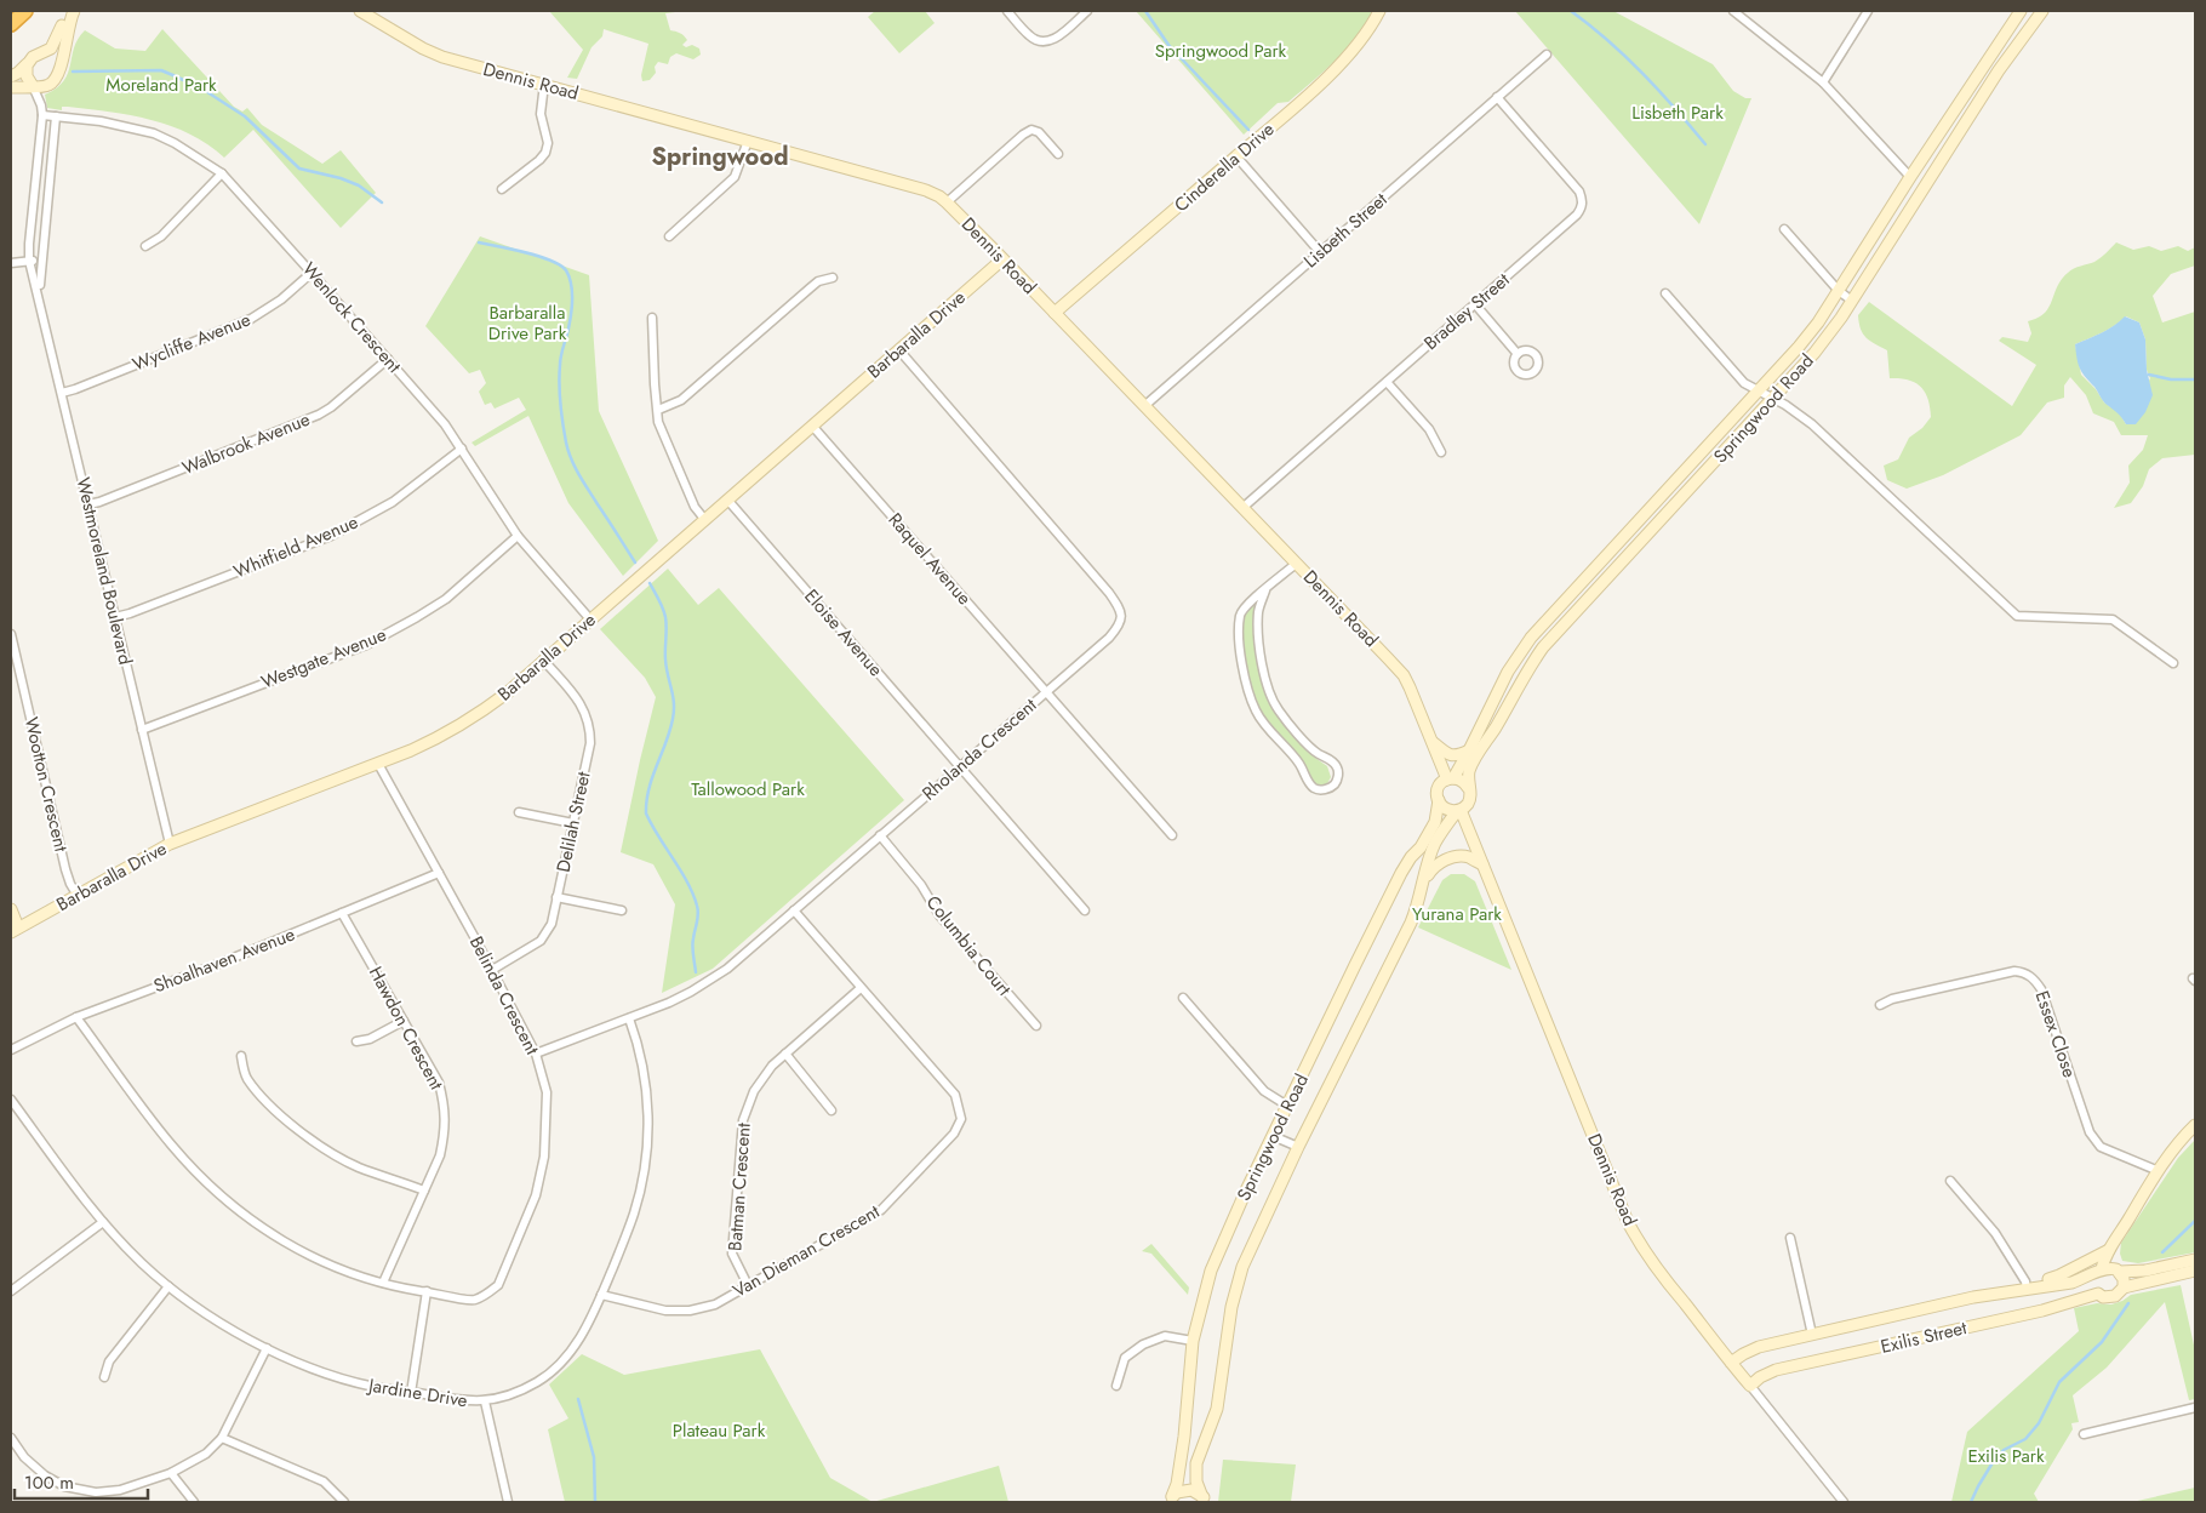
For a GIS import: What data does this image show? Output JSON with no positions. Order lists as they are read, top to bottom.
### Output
{
  "streets": {
    "street": [
      "Dennis Road",
      "Cinderella Drive",
      "Lisbeth Street",
      "Bradley Street",
      "Wenlock Crescent",
      "Barbaralla Drive",
      "Wycliffe Avenue",
      "Springwood Road",
      "Walbrook Avenue",
      "Whitfield Avenue",
      "Raquel Avenue",
      "Westmoreland Boulevard",
      "Eloise Avenue",
      "Westgate Avenue",
      "Rholanda Crescent",
      "Wootton Crescent",
      "Delilah Street",
      "Columbia Court",
      "Shoalhaven Avenue",
      "Belinda Crescent",
      "Hawdon Crescent",
      "Essex Close",
      "Batman Crescent",
      "Van Dieman Crescent",
      "Exilis Street",
      "Jardine Drive"
    ]
  },
  "crossings": [
    ["Dennis Road", "Cinderella Drive"],
    ["Dennis Road", "Lisbeth Street"],
    ["Dennis Road", "Bradley Street"],
    ["Dennis Road", "Barbaralla Drive"],
    ["Dennis Road", "Springwood Road"],
    ["Dennis Road", "Exilis Street"],
    ["Lisbeth Street", "Bradley Street"],
    ["Wenlock Crescent", "Barbaralla Drive"],
    ["Wenlock Crescent", "Wycliffe Avenue"],
    ["Wenlock Crescent", "Walbrook Avenue"],
    ["Wenlock Crescent", "Whitfield Avenue"],
    ["Wenlock Crescent", "Westmoreland Boulevard"],
    ["Wenlock Crescent", "Westgate Avenue"],
    ["Barbaralla Drive", "Raquel Avenue"],
    ["Barbaralla Drive", "Westmoreland Boulevard"],
    ["Barbaralla Drive", "Eloise Avenue"],
    ["Barbaralla Drive", "Rholanda Crescent"],
    ["Barbaralla Drive", "Wootton Crescent"],
    ["Barbaralla Drive", "Delilah Street"],
    ["Barbaralla Drive", "Belinda Crescent"],
    ["Wycliffe Avenue", "Westmoreland Boulevard"],
    ["Walbrook Avenue", "Westmoreland Boulevard"],
    ["Whitfield Avenue", "Westmoreland Boulevard"],
    ["Raquel Avenue", "Rholanda Crescent"],
    ["Westmoreland Boulevard", "Westgate Avenue"],
    ["Eloise Avenue", "Rholanda Crescent"],
    ["Rholanda Crescent", "Columbia Court"],
    ["Rholanda Crescent", "Belinda Crescent"],
    ["Rholanda Crescent", "Van Dieman Crescent"],
    ["Rholanda Crescent", "Jardine Drive"],
    ["Delilah Street", "Belinda Crescent"],
    ["Shoalhaven Avenue", "Belinda Crescent"],
    ["Shoalhaven Avenue", "Hawdon Crescent"],
    ["Belinda Crescent", "Hawdon Crescent"],
    ["Batman Crescent", "Van Dieman Crescent"],
    ["Van Dieman Crescent", "Jardine Drive"]
  ],
  "districts": ["Springwood"],
  "parks": [
    "Springwood Park",
    "Moreland Park",
    "Lisbeth Park",
    "Barbaralla Drive Park",
    "Tallowood Park",
    "Yurana Park",
    "Plateau Park",
    "Exilis Park"
  ],
  "scale_bar": "100 m"
}
